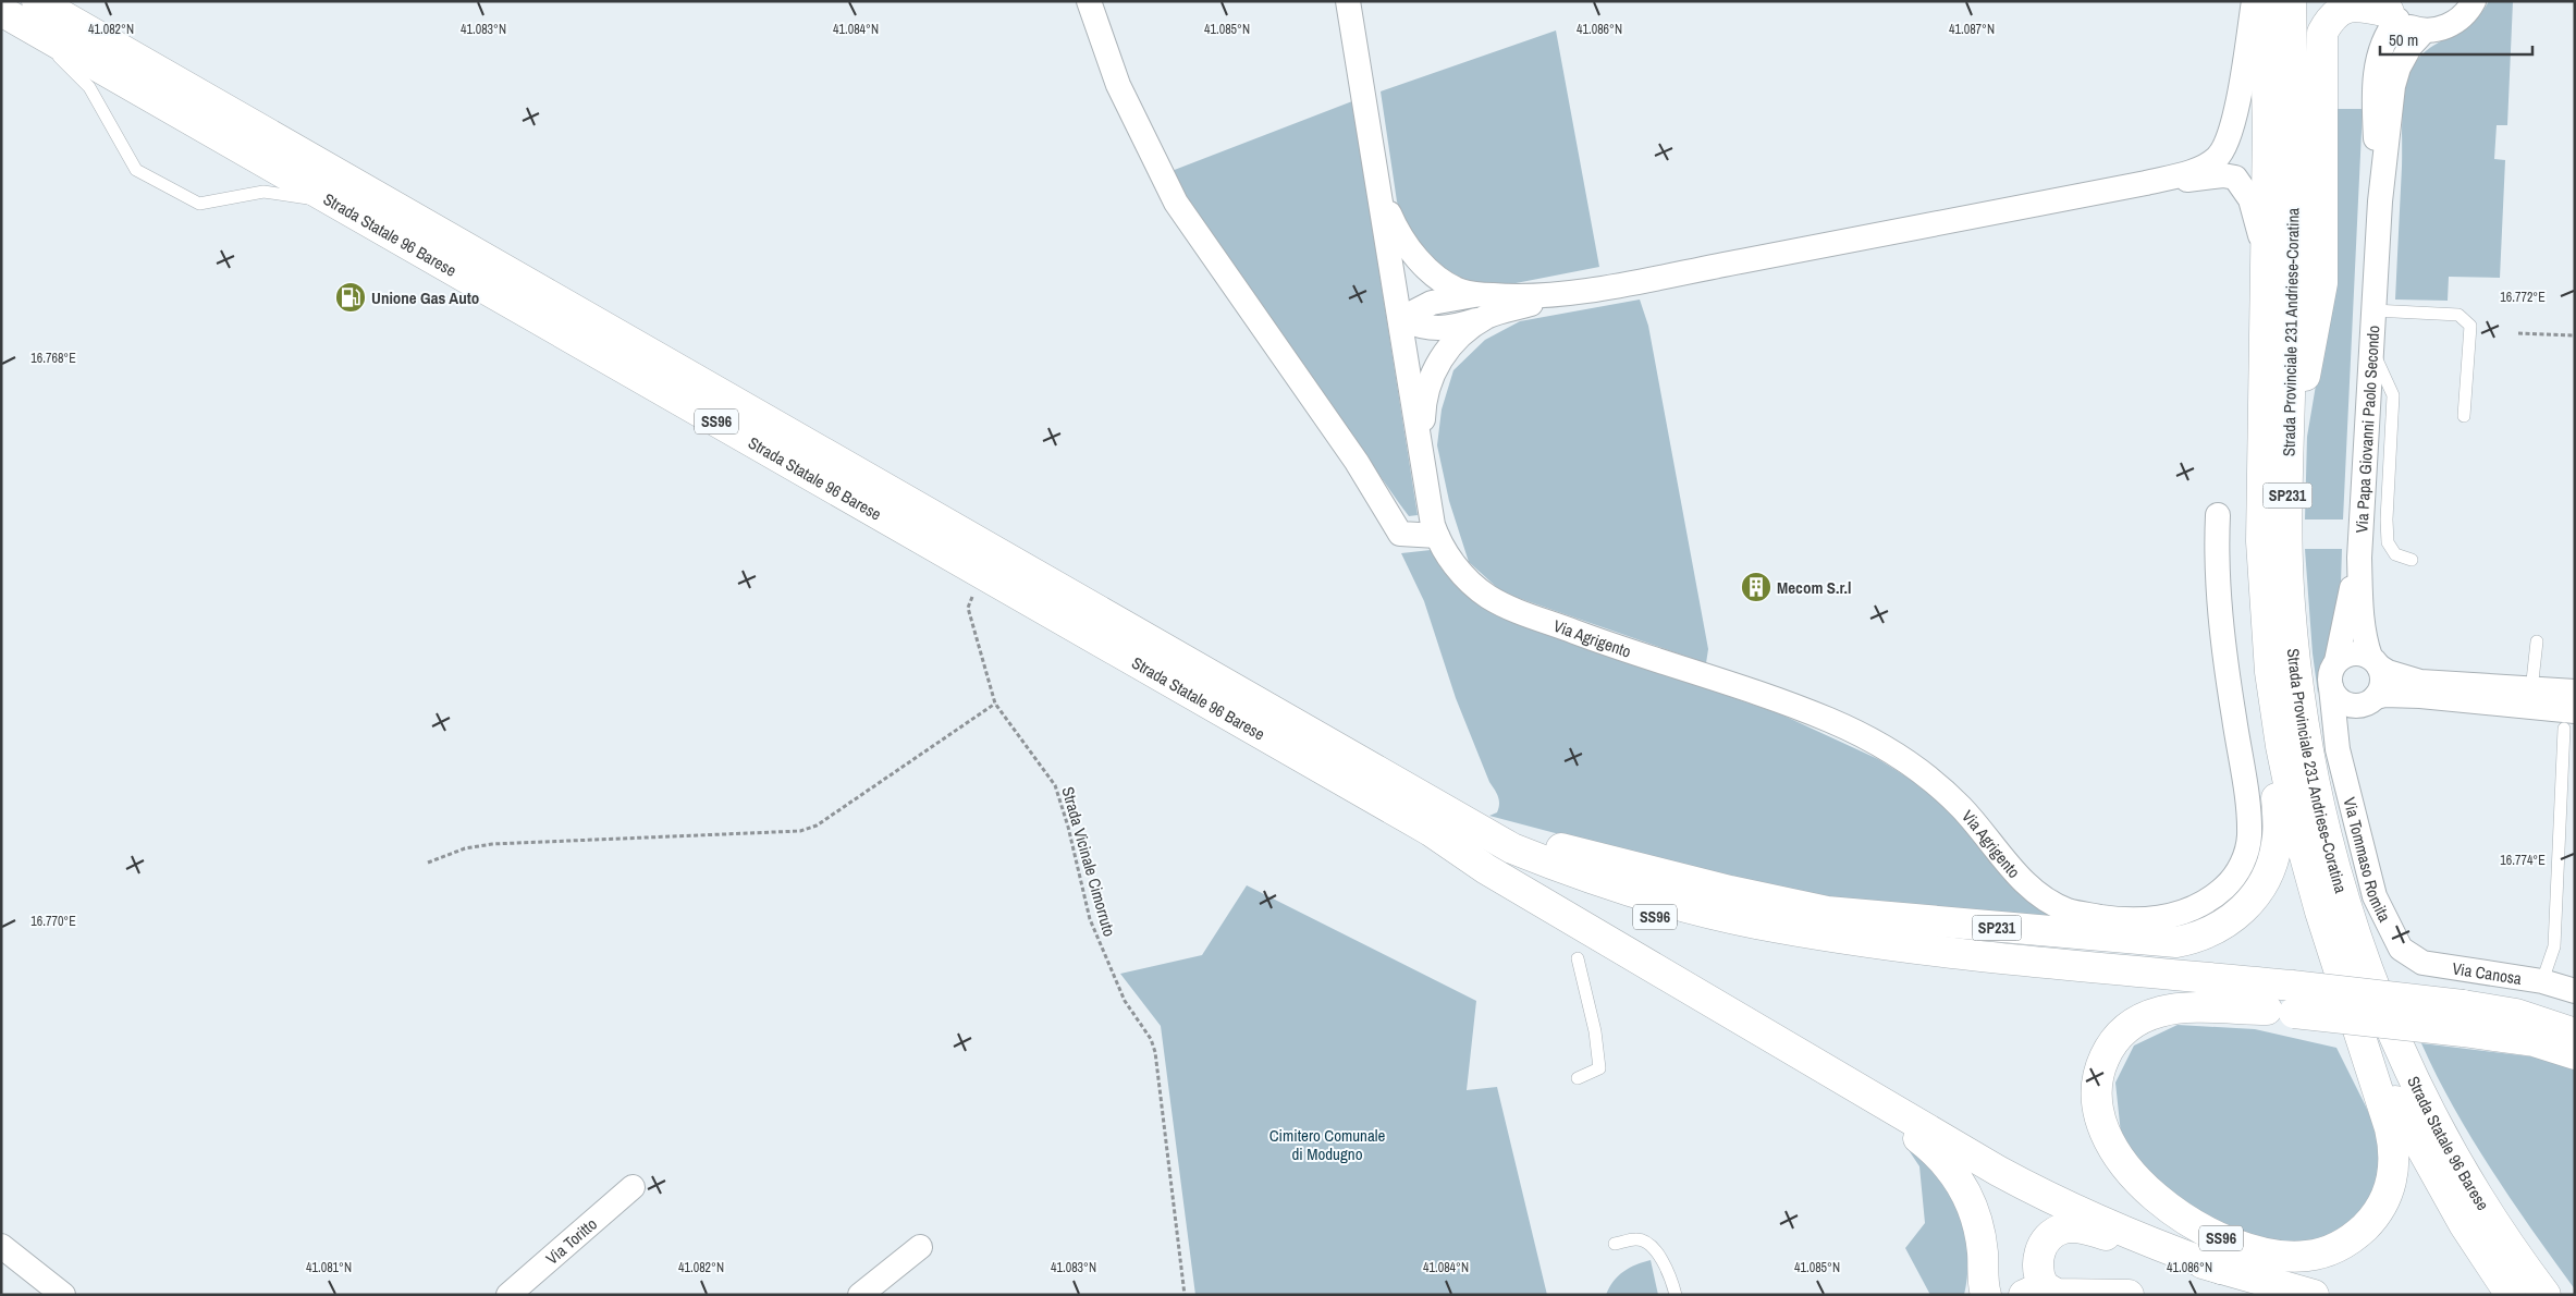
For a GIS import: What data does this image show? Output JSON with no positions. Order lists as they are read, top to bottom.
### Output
{
  "streets": {
    "main road": [
      "Strada Statale 96 Barese",
      "Strada Provinciale 231 Andriese-Coratina",
      "SS96",
      "SP231"
    ],
    "street": [
      "Via Papa Giovanni Paolo Secondo",
      "Via Agrigento",
      "Via Tommaso Romita",
      "Via Canosa",
      "Via Toritto"
    ],
    "path": ["Strada Vicinale Cimorruto"]
  },
  "crossings": [
    ["Strada Statale 96 Barese", "Strada Provinciale 231 Andriese-Coratina"],
    ["Strada Statale 96 Barese", "SS96"],
    ["Strada Statale 96 Barese", "SP231"],
    ["Strada Statale 96 Barese", "Strada Vicinale Cimorruto"],
    ["Strada Provinciale 231 Andriese-Coratina", "SS96"],
    ["Strada Provinciale 231 Andriese-Coratina", "SP231"],
    ["SS96", "SP231"],
    ["Via Papa Giovanni Paolo Secondo", "Via Tommaso Romita"],
    ["Via Tommaso Romita", "Via Canosa"]
  ],
  "parks": ["Cimitero Comunale di Modugno"],
  "places": {
    "fuel station": ["Unione Gas Auto"],
    "building": ["Mecom S.r.l"]
  },
  "scale_bar": "50 m",
  "coordinates": [
    "41.082°N",
    "41.083°N",
    "41.084°N",
    "41.085°N",
    "41.086°N",
    "41.087°N",
    "16.772°E",
    "16.768°E",
    "16.774°E",
    "16.770°E",
    "41.081°N"
  ]
}
